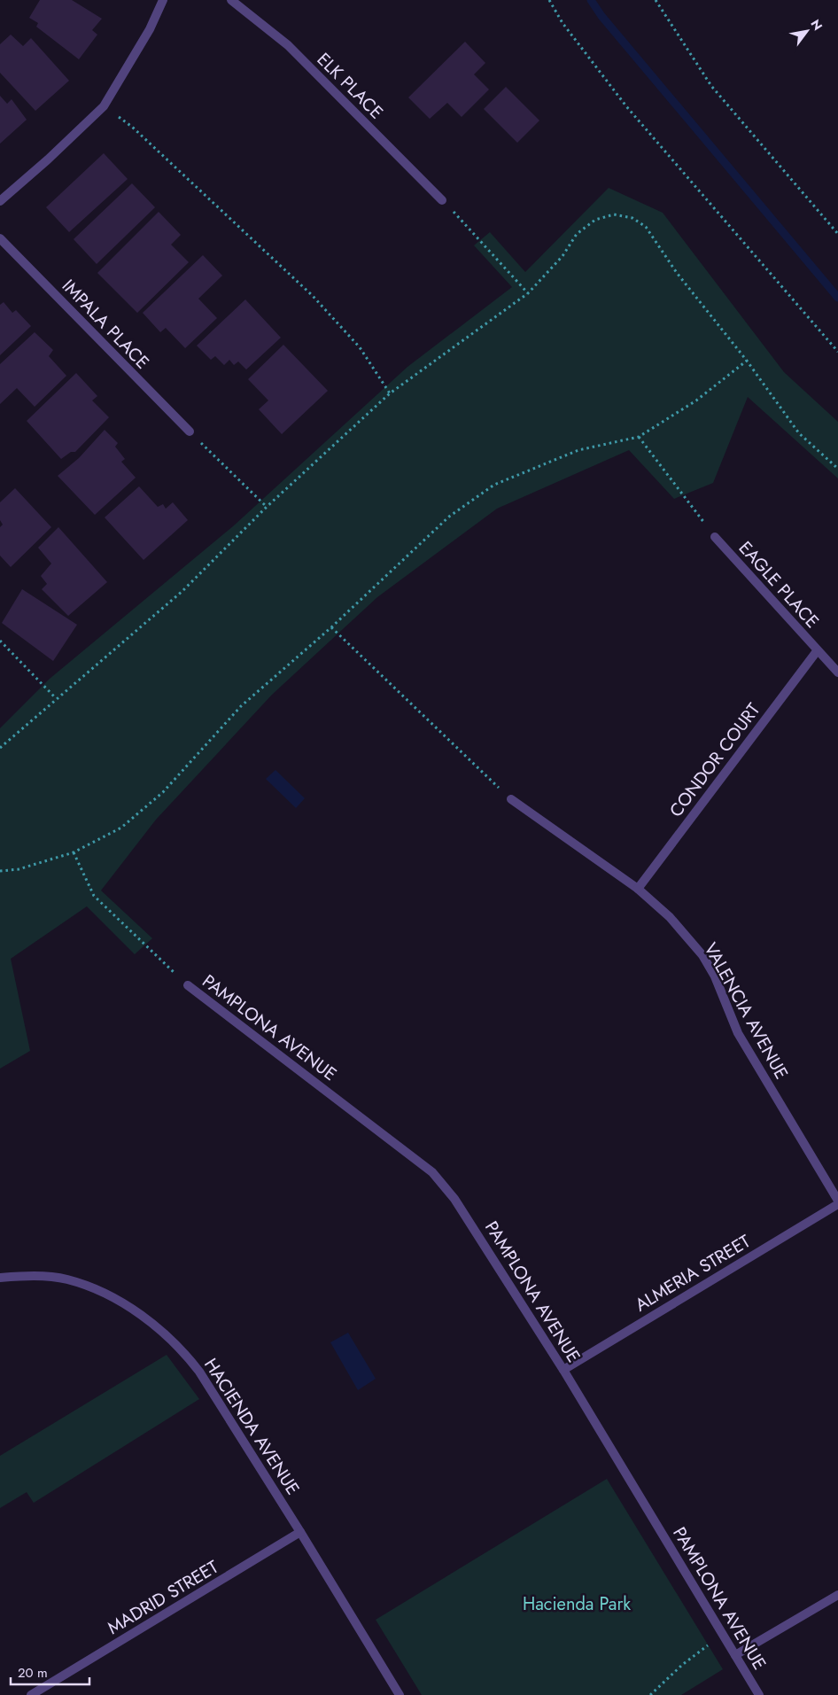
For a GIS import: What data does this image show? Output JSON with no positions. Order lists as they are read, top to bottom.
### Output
{
  "streets": {
    "street": [
      "ELK PLACE",
      "IMPALA PLACE",
      "EAGLE PLACE",
      "CONDOR COURT",
      "VALENCIA AVENUE",
      "PAMPLONA AVENUE",
      "ALMERIA STREET",
      "HACIENDA AVENUE",
      "MADRID STREET"
    ]
  },
  "crossings": [
    ["EAGLE PLACE", "CONDOR COURT"],
    ["CONDOR COURT", "VALENCIA AVENUE"],
    ["PAMPLONA AVENUE", "ALMERIA STREET"],
    ["HACIENDA AVENUE", "MADRID STREET"]
  ],
  "parks": ["Hacienda Park"],
  "scale_bar": "20 m",
  "north": "top right"
}
